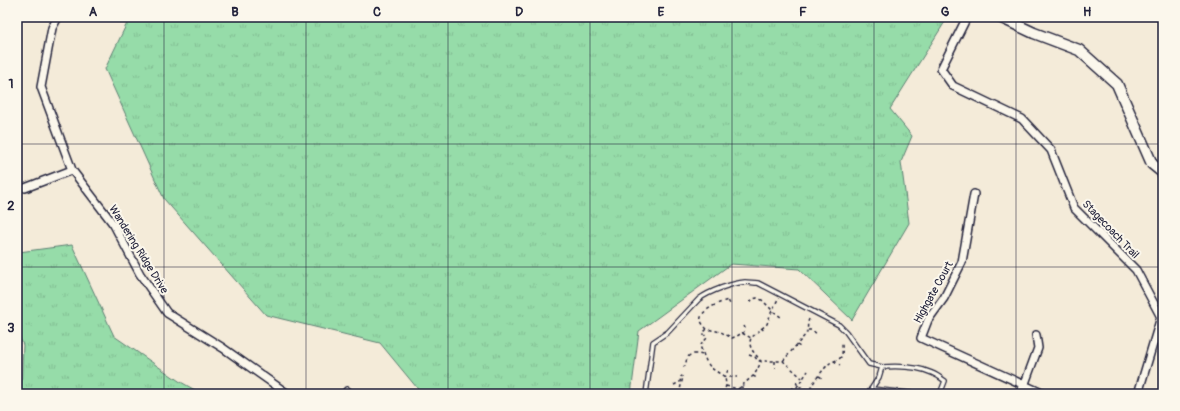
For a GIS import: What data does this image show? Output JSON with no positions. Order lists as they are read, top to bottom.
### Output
{
  "streets": {
    "street": ["Stagecoach Trail", "Wandering Ridge Drive", "Highgate Court"]
  },
  "grid": {
    "columns": [
      "A",
      "B",
      "C",
      "D",
      "E",
      "F",
      "G",
      "H"
    ],
    "rows": ["1", "2", "3"]
  }
}
